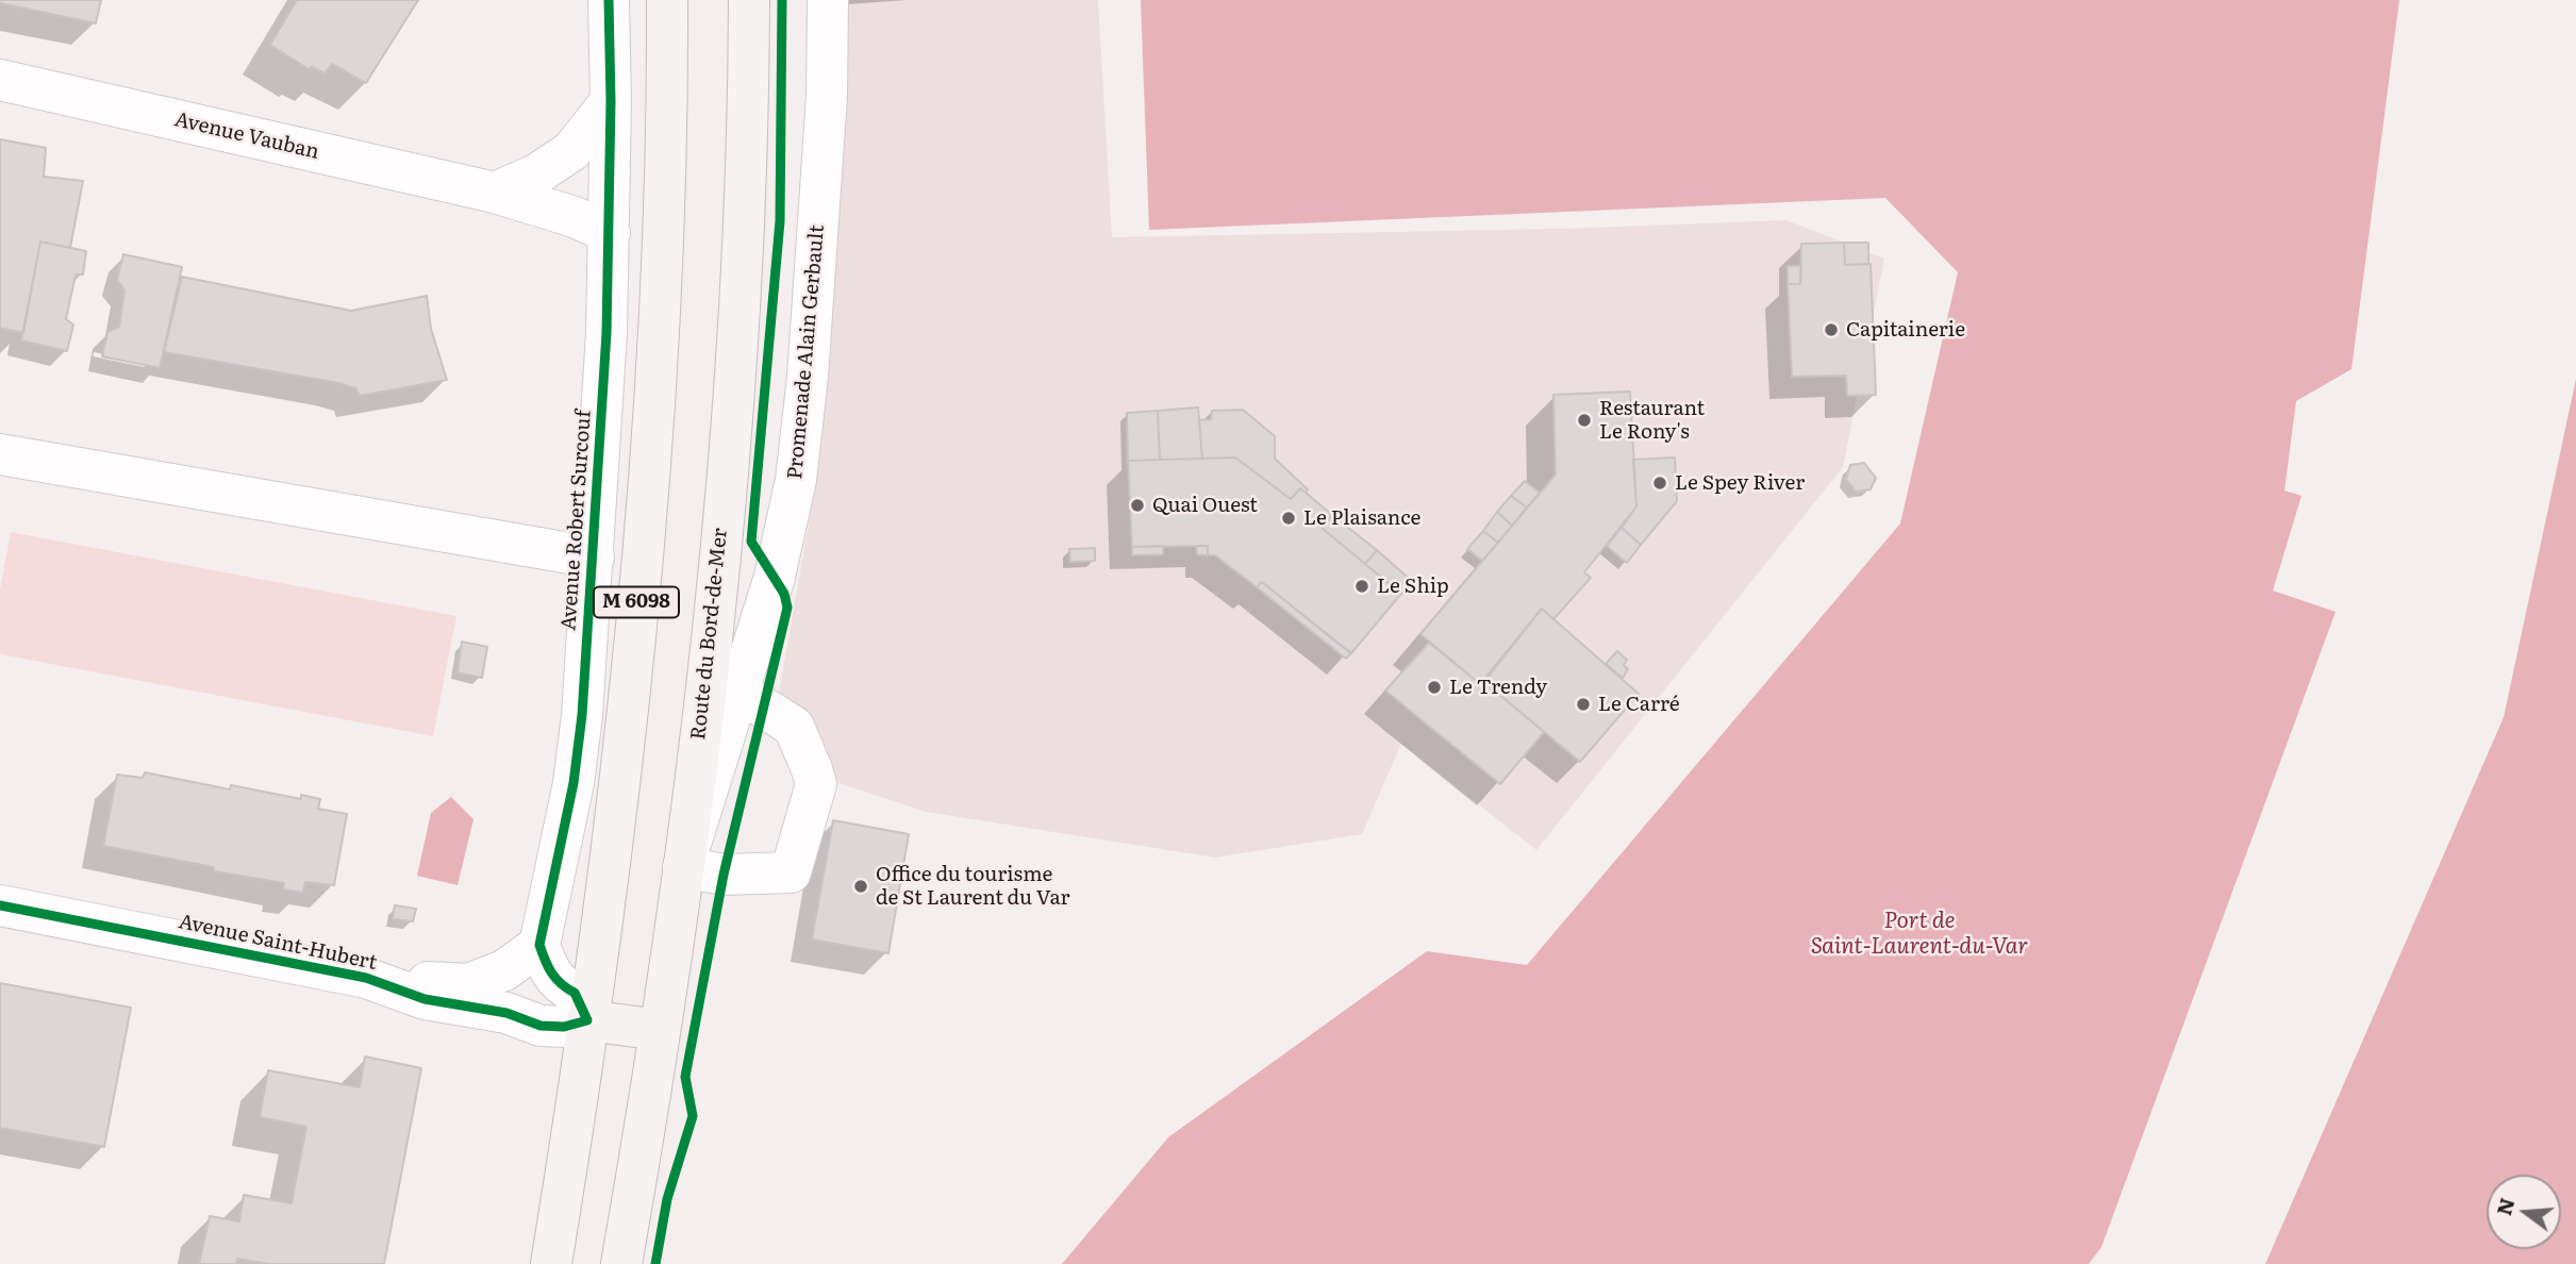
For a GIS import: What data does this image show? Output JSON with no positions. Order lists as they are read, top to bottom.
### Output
{
  "streets": {
    "main road": ["M 6098", "Route du Bord-de-Mer"],
    "street": [
      "Avenue Vauban",
      "Promenade Alain Gerbault",
      "Avenue Robert Surcouf",
      "Avenue Saint-Hubert"
    ]
  },
  "crossings": [
    ["Avenue Vauban", "Avenue Robert Surcouf"],
    ["Promenade Alain Gerbault", "Route du Bord-de-Mer"],
    ["M 6098", "Avenue Saint-Hubert"]
  ],
  "water": ["Port de Saint-Laurent-du-Var"],
  "places": [
    "Capitainerie",
    "Restaurant Le Rony's",
    "Le Spey River",
    "Quai Ouest",
    "Le Plaisance",
    "Le Ship",
    "Le Trendy",
    "Le Carré",
    "Office du tourisme de St Laurent du Var"
  ],
  "north": "left"
}
